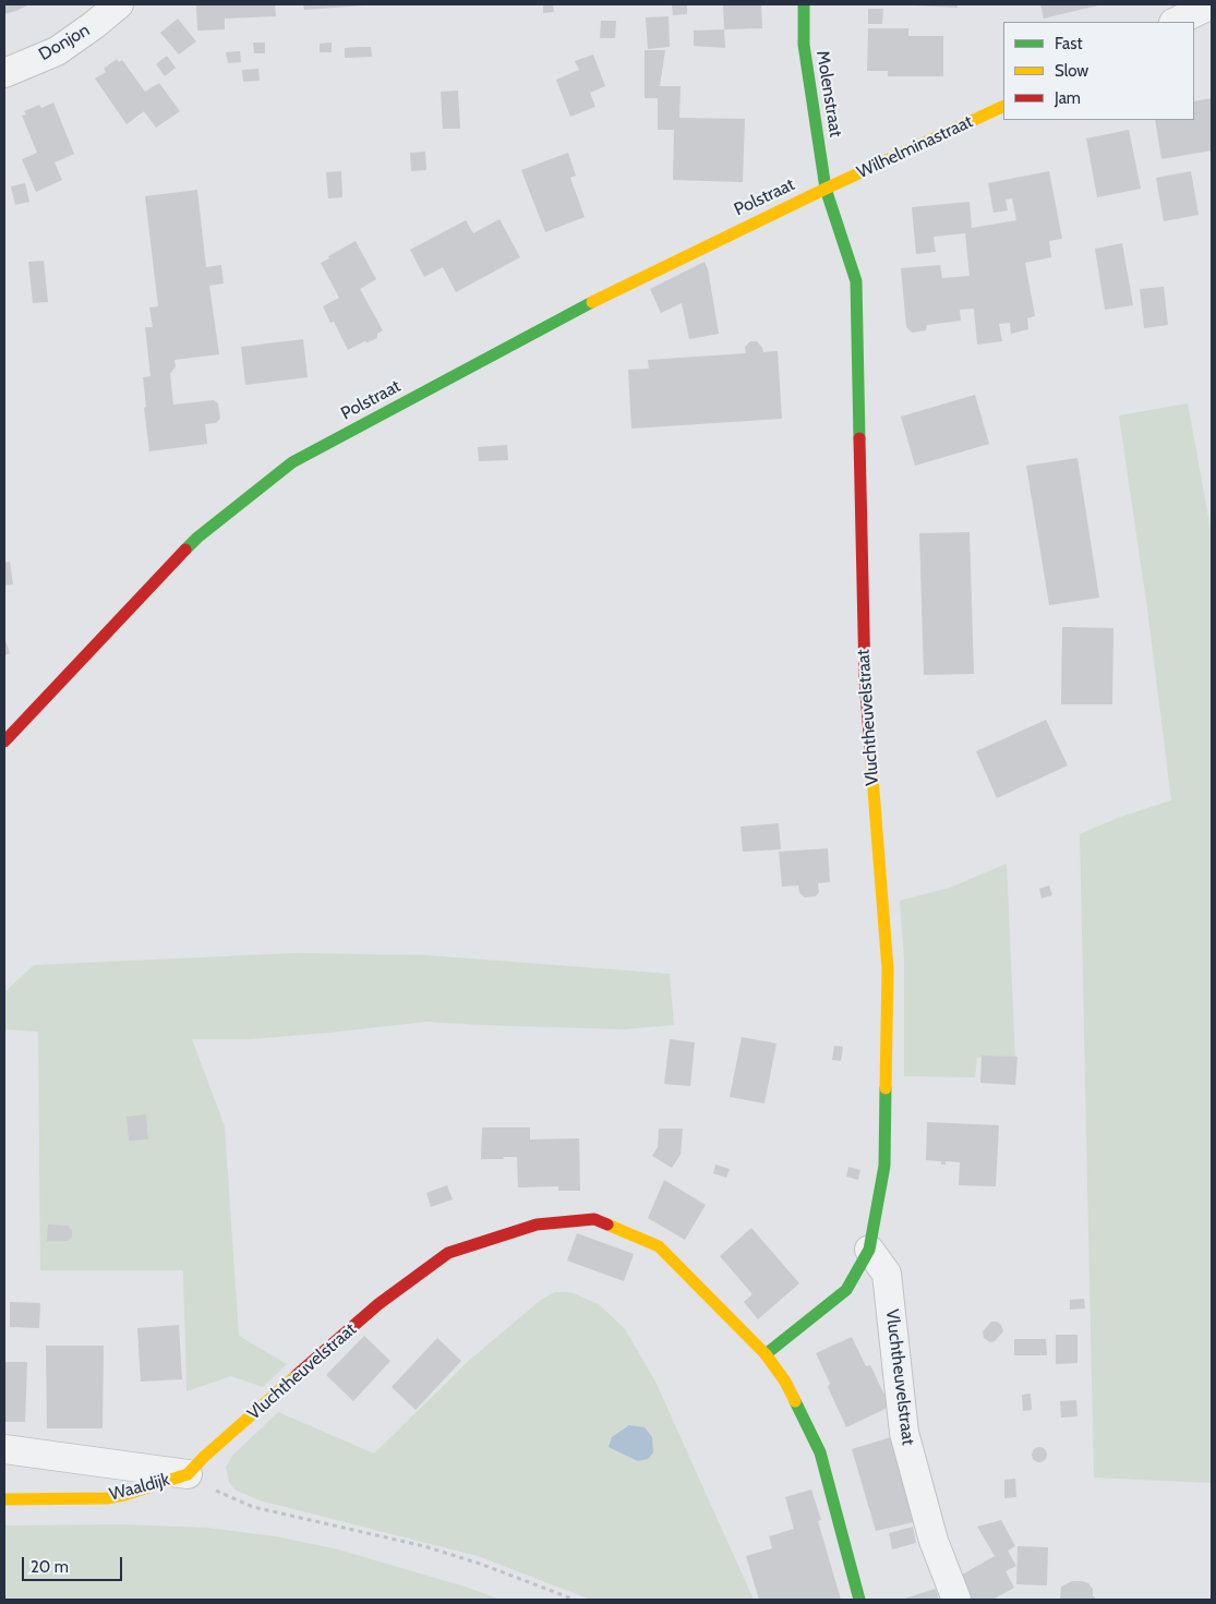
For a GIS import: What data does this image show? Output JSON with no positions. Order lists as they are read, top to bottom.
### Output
{
  "streets": {
    "street": [
      "Donjon",
      "Molenstraat",
      "Wilhelminastraat",
      "Polstraat",
      "Vluchtheuvelstraat",
      "Waaldijk"
    ]
  },
  "crossings": [
    ["Molenstraat", "Wilhelminastraat"],
    ["Molenstraat", "Polstraat"],
    ["Molenstraat", "Vluchtheuvelstraat"],
    ["Wilhelminastraat", "Polstraat"],
    ["Wilhelminastraat", "Vluchtheuvelstraat"],
    ["Polstraat", "Vluchtheuvelstraat"],
    ["Vluchtheuvelstraat", "Waaldijk"]
  ],
  "legend": ["Fast", "Slow", "Jam"],
  "scale_bar": "20 m"
}
